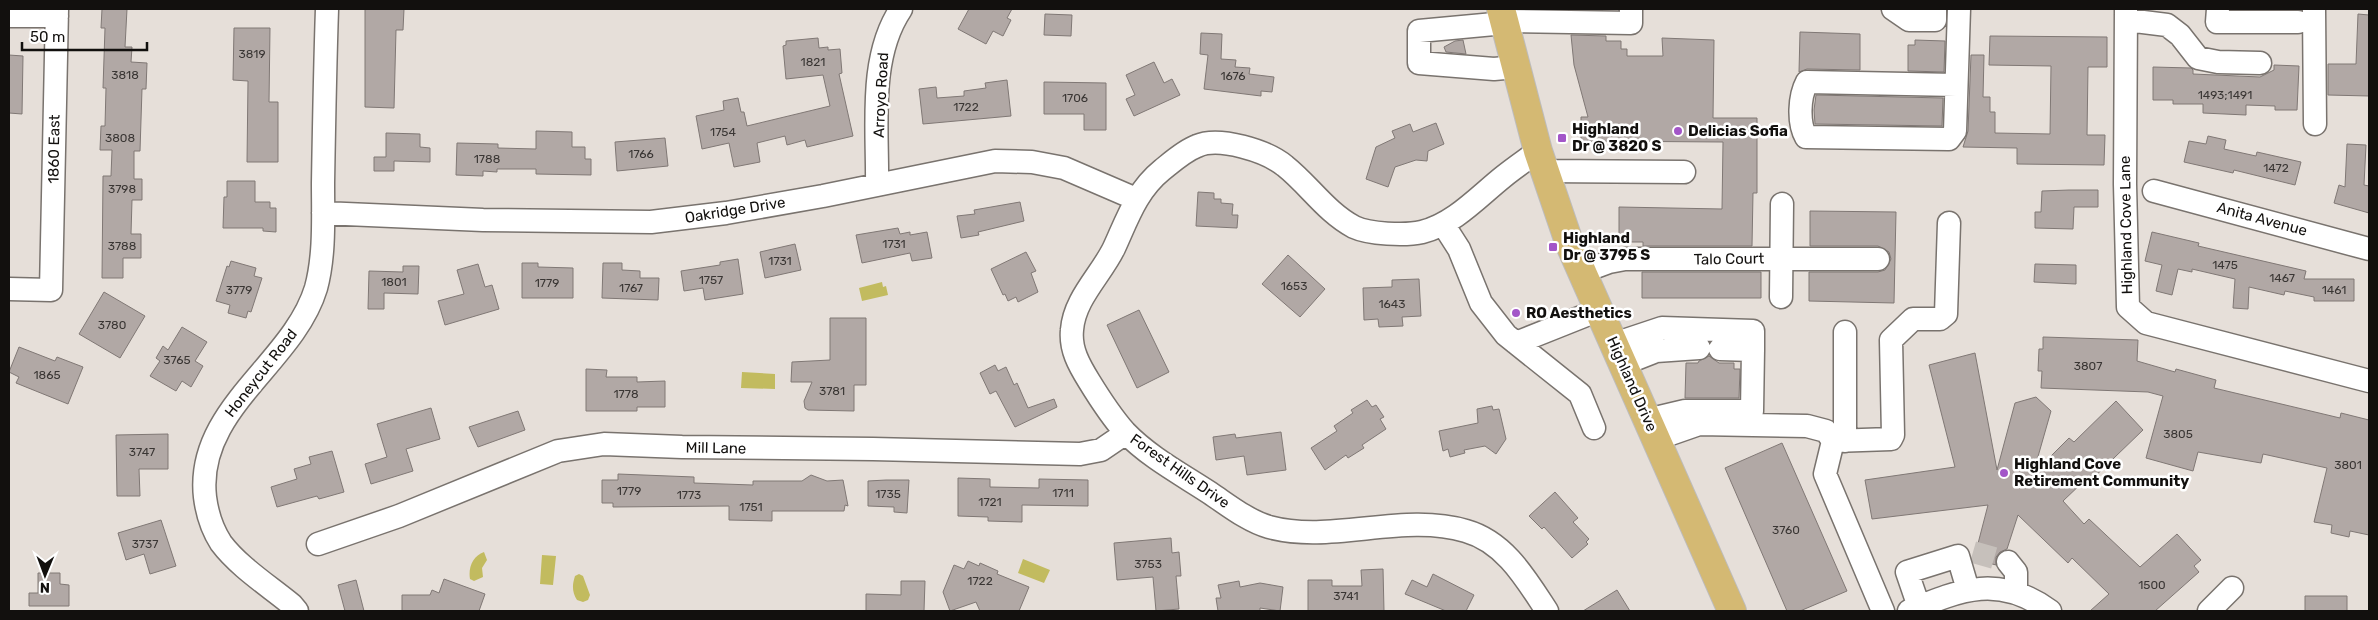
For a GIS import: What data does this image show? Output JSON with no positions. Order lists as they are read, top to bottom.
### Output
{
  "streets": {
    "main road": ["Highland Drive"],
    "street": [
      "Arroyo Road",
      "1860 East",
      "Oakridge Drive",
      "Anita Avenue",
      "Highland Cove Lane",
      "Talo Court",
      "Honeycut Road",
      "Mill Lane",
      "Forest Hills Drive"
    ]
  },
  "crossings": [
    ["Arroyo Road", "Oakridge Drive"],
    ["Oakridge Drive", "Honeycut Road"],
    ["Oakridge Drive", "Forest Hills Drive"],
    ["Talo Court", "Highland Drive"],
    ["Highland Drive", "Forest Hills Drive"],
    ["Mill Lane", "Forest Hills Drive"]
  ],
  "places": {
    "other": ["Delicias Sofia", "RO Aesthetics", "Highland Cove Retirement Community"],
    "transit": ["Highland Dr @ 3820 S", "Highland Dr @ 3795 S"]
  },
  "house_numbers": [
    "3819",
    "1821",
    "3818",
    "1676",
    "1493;1491",
    "1706",
    "1722",
    "1754",
    "3808",
    "1766",
    "1788",
    "1472",
    "3798",
    "1731",
    "3788",
    "1731",
    "1475",
    "1467",
    "1757",
    "1801",
    "1779",
    "1653",
    "1767",
    "3779",
    "1461",
    "1643",
    "3780",
    "3765",
    "3807",
    "1865",
    "3781",
    "1778",
    "3805",
    "3747",
    "3801",
    "1779",
    "1711",
    "1735",
    "1773",
    "1721",
    "1751",
    "3760",
    "3737",
    "3753",
    "1722",
    "1500",
    "3741"
  ],
  "scale_bar": "50 m",
  "north": "bottom"
}
